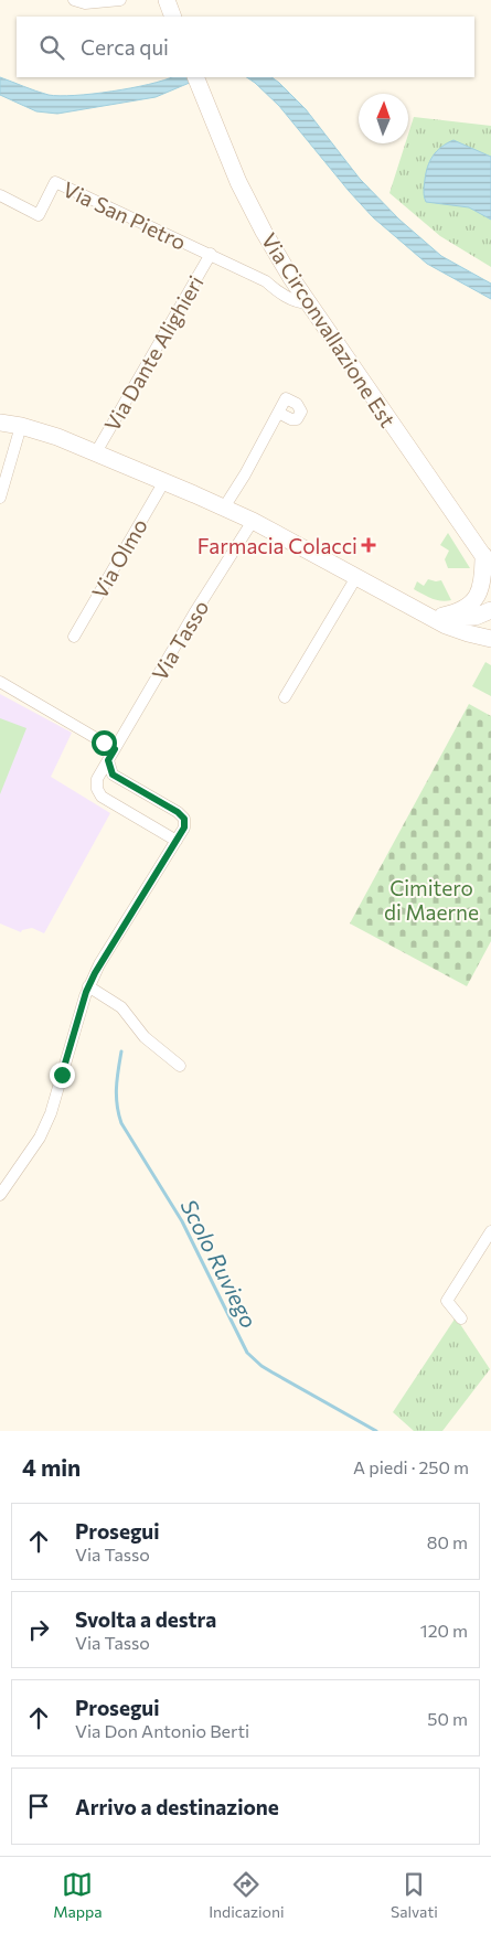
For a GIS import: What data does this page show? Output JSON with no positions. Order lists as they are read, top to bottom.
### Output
{
  "streets": {
    "street": [
      "Via San Pietro",
      "Via Circonvallazione Est",
      "Via Dante Alighieri",
      "Via Olmo",
      "Via Tasso"
    ]
  },
  "crossings": [
    ["Via San Pietro", "Via Circonvallazione Est"],
    ["Via San Pietro", "Via Dante Alighieri"]
  ],
  "water": ["Scolo Ruviego"],
  "parks": ["Cimitero di Maerne"],
  "places": {
    "health": ["Farmacia Colacci"]
  },
  "north": "top",
  "page": {
    "search": "Cerca qui",
    "heading": ["4 min", "A piedi · 250 m"],
    "list": [
      ["Prosegui", "Via Tasso", "80 m"],
      ["Svolta a destra", "Via Tasso", "120 m"],
      ["Prosegui", "Via Don Antonio Berti", "50 m"],
      "Arrivo a destinazione"
    ],
    "nav": ["Mappa", "Indicazioni", "Salvati"]
  }
}
